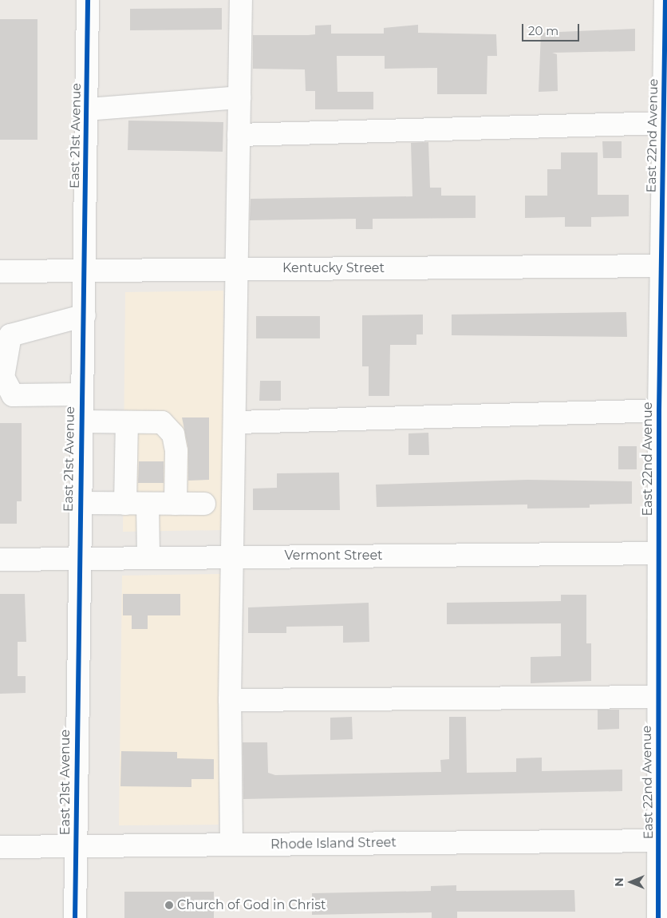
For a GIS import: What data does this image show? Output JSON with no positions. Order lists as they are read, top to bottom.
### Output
{
  "streets": {
    "street": [
      "East 21st Avenue",
      "East 22nd Avenue",
      "Kentucky Street",
      "Vermont Street",
      "Rhode Island Street"
    ]
  },
  "crossings": [
    ["East 21st Avenue", "Kentucky Street"],
    ["East 21st Avenue", "Vermont Street"],
    ["East 21st Avenue", "Rhode Island Street"],
    ["East 22nd Avenue", "Kentucky Street"],
    ["East 22nd Avenue", "Vermont Street"],
    ["East 22nd Avenue", "Rhode Island Street"]
  ],
  "places": ["Church of God in Christ"],
  "scale_bar": "20 m",
  "north": "left"
}
